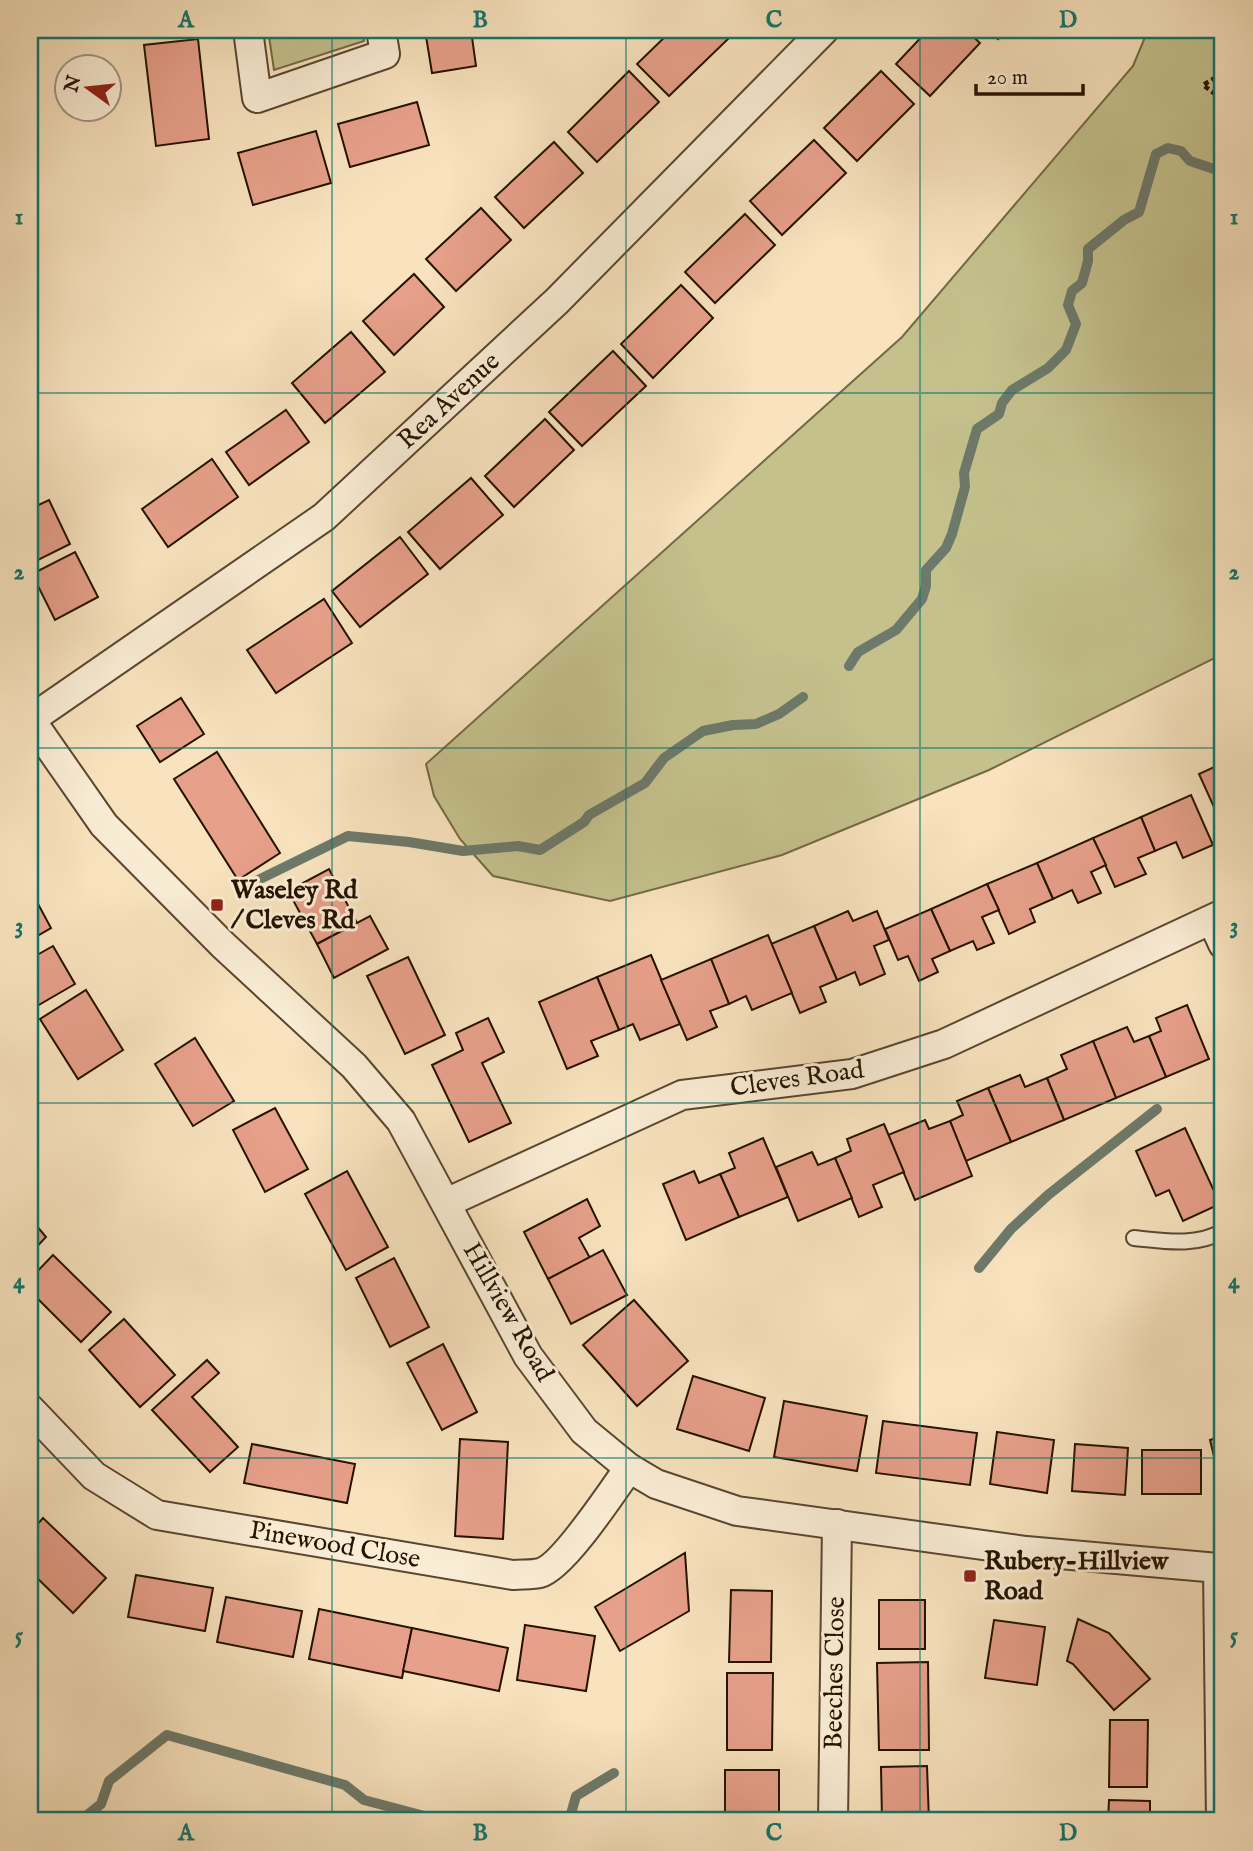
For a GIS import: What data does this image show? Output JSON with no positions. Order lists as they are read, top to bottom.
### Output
{
  "streets": {
    "street": [
      "Rea Avenue",
      "Cleves Road",
      "Hillview Road",
      "Pinewood Close",
      "Beeches Close"
    ]
  },
  "crossings": [
    ["Rea Avenue", "Hillview Road"],
    ["Cleves Road", "Hillview Road"],
    ["Hillview Road", "Pinewood Close"],
    ["Hillview Road", "Beeches Close"]
  ],
  "places": {
    "transit": ["Waseley Rd / Cleves Rd", "Rubery-Hillview Road"]
  },
  "scale_bar": "20 m",
  "north": "left",
  "grid": {
    "columns": [
      "A",
      "B",
      "C",
      "D"
    ],
    "rows": [
      "1",
      "2",
      "3",
      "4",
      "5"
    ]
  }
}
